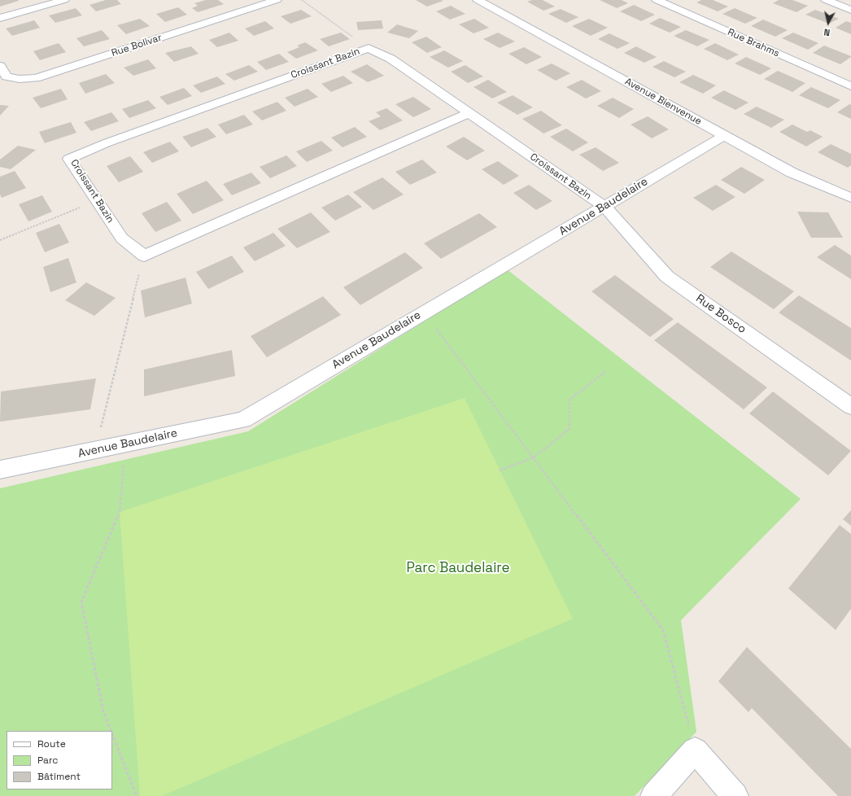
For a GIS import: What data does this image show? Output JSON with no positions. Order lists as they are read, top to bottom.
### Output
{
  "streets": {
    "street": [
      "Rue Brahms",
      "Rue Bolivar",
      "Croissant Bazin",
      "Avenue Bienvenue",
      "Avenue Baudelaire",
      "Rue Bosco"
    ]
  },
  "crossings": [
    ["Croissant Bazin", "Avenue Baudelaire"],
    ["Croissant Bazin", "Rue Bosco"],
    ["Avenue Bienvenue", "Avenue Baudelaire"],
    ["Avenue Baudelaire", "Rue Bosco"]
  ],
  "parks": ["Parc Baudelaire"],
  "legend": ["Route", "Parc", "Bâtiment"],
  "north": "bottom"
}
